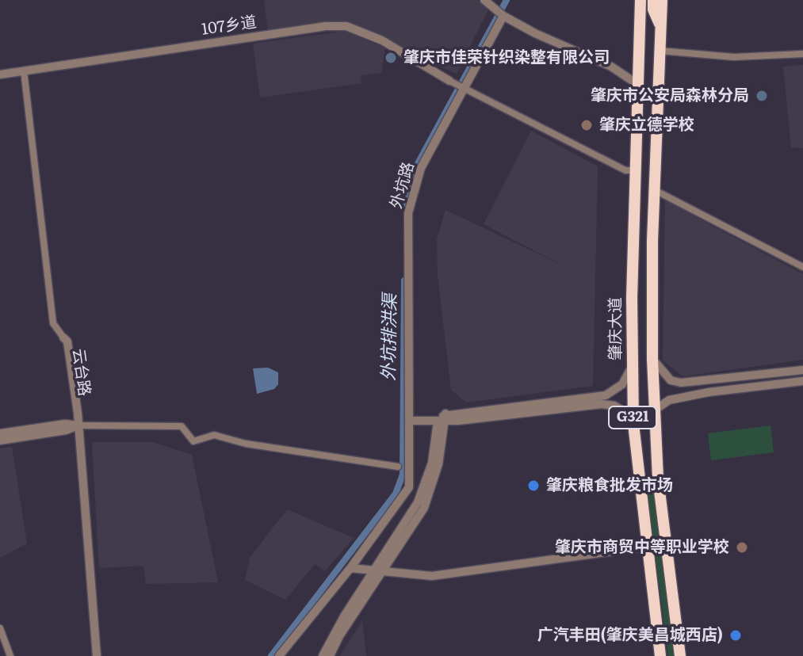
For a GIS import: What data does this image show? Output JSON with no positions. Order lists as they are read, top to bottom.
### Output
{
  "streets": {
    "highway": ["肇庆大道", "G321"],
    "street": ["107乡道", "外坑路", "云台路"]
  },
  "water": ["外坑排洪渠"],
  "places": [
    "肇庆市佳荣针织染整有限公司",
    "肇庆市公安局森林分局",
    "肇庆立德学校",
    "肇庆粮食批发市场",
    "肇庆市商贸中等职业学校",
    "广汽丰田(肇庆美昌城西店)"
  ]
}
